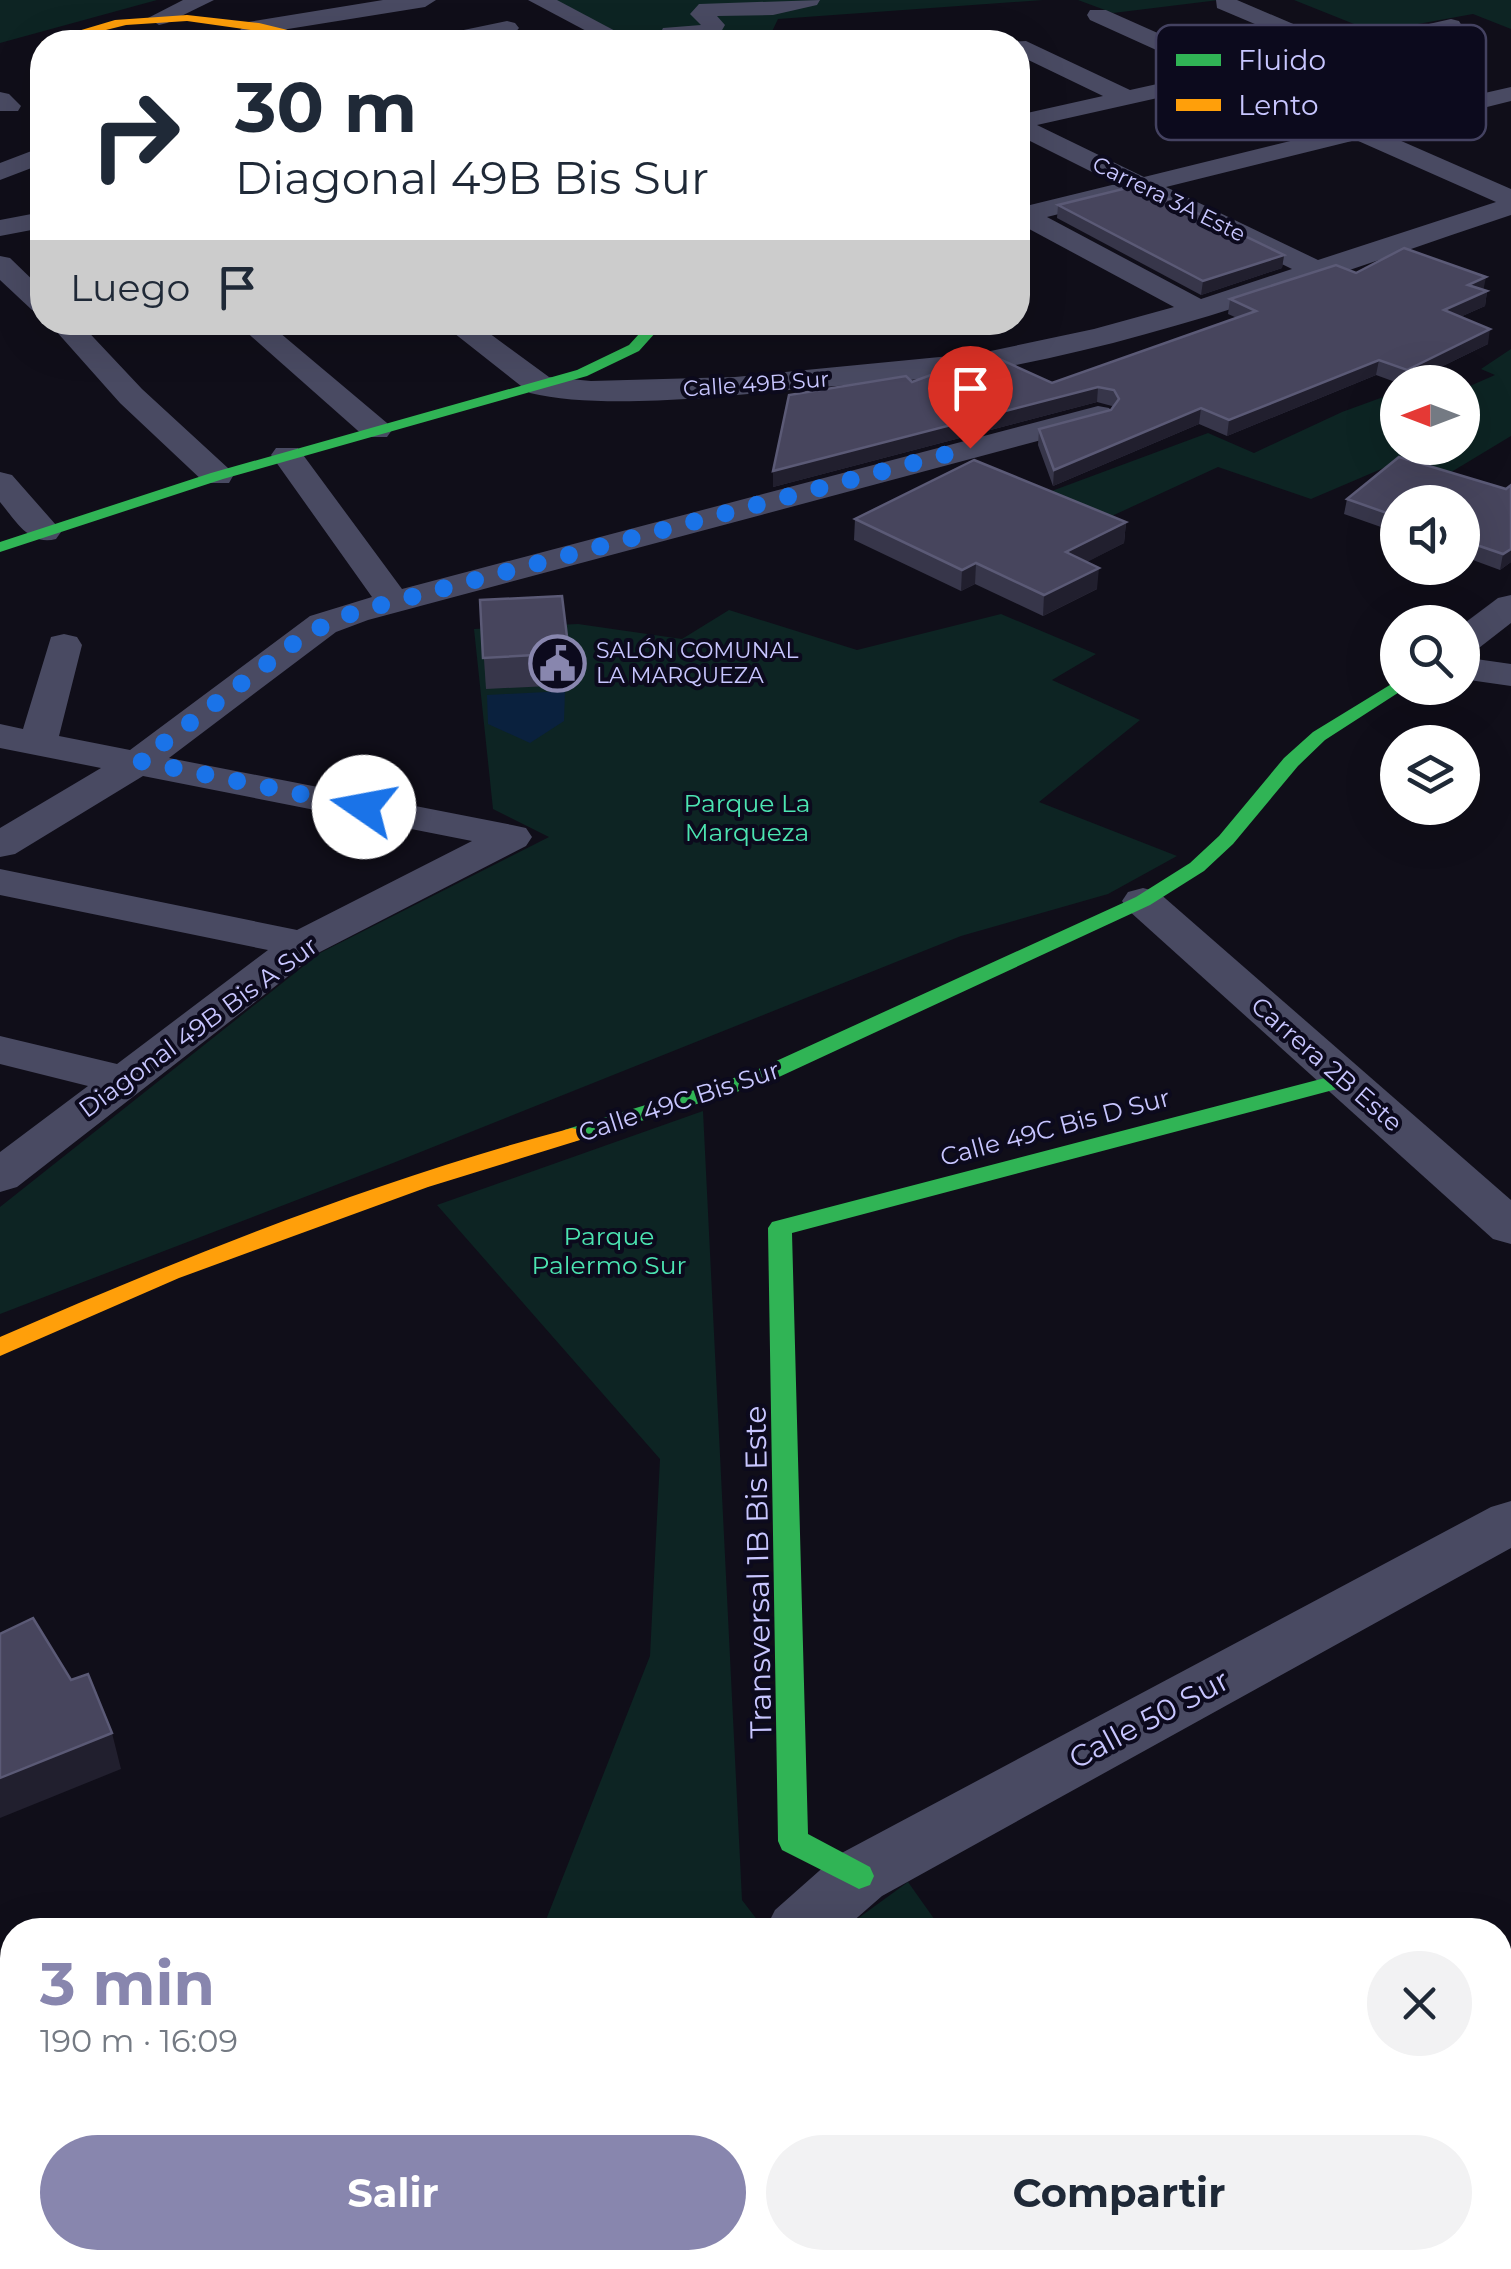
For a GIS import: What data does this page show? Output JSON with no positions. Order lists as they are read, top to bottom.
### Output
{
  "streets": {
    "street": [
      "Carrera 3A Este",
      "Calle 49B Sur",
      "Diagonal 49B Bis A Sur",
      "Carrera 2B Este",
      "Calle 49C Bis Sur",
      "Calle 49C Bis D Sur",
      "Transversal 1B Bis Este",
      "Calle 50 Sur"
    ]
  },
  "crossings": [
    ["Carrera 3A Este", "Calle 49B Sur"],
    ["Carrera 2B Este", "Calle 49C Bis Sur"],
    ["Carrera 2B Este", "Calle 49C Bis D Sur"],
    ["Calle 49C Bis D Sur", "Transversal 1B Bis Este"],
    ["Transversal 1B Bis Este", "Calle 50 Sur"]
  ],
  "parks": ["Parque La Marqueza", "Parque Palermo Sur"],
  "places": {
    "public building": ["SALÓN COMUNAL LA MARQUEZA"]
  },
  "legend": ["Fluido", "Lento"],
  "north": "left",
  "page": {
    "turn": ["30 m", "Diagonal 49B Bis Sur"],
    "then": "Luego",
    "heading": ["3 min", "190 m · 16:09"],
    "buttons": ["Salir", "Compartir"]
  }
}
